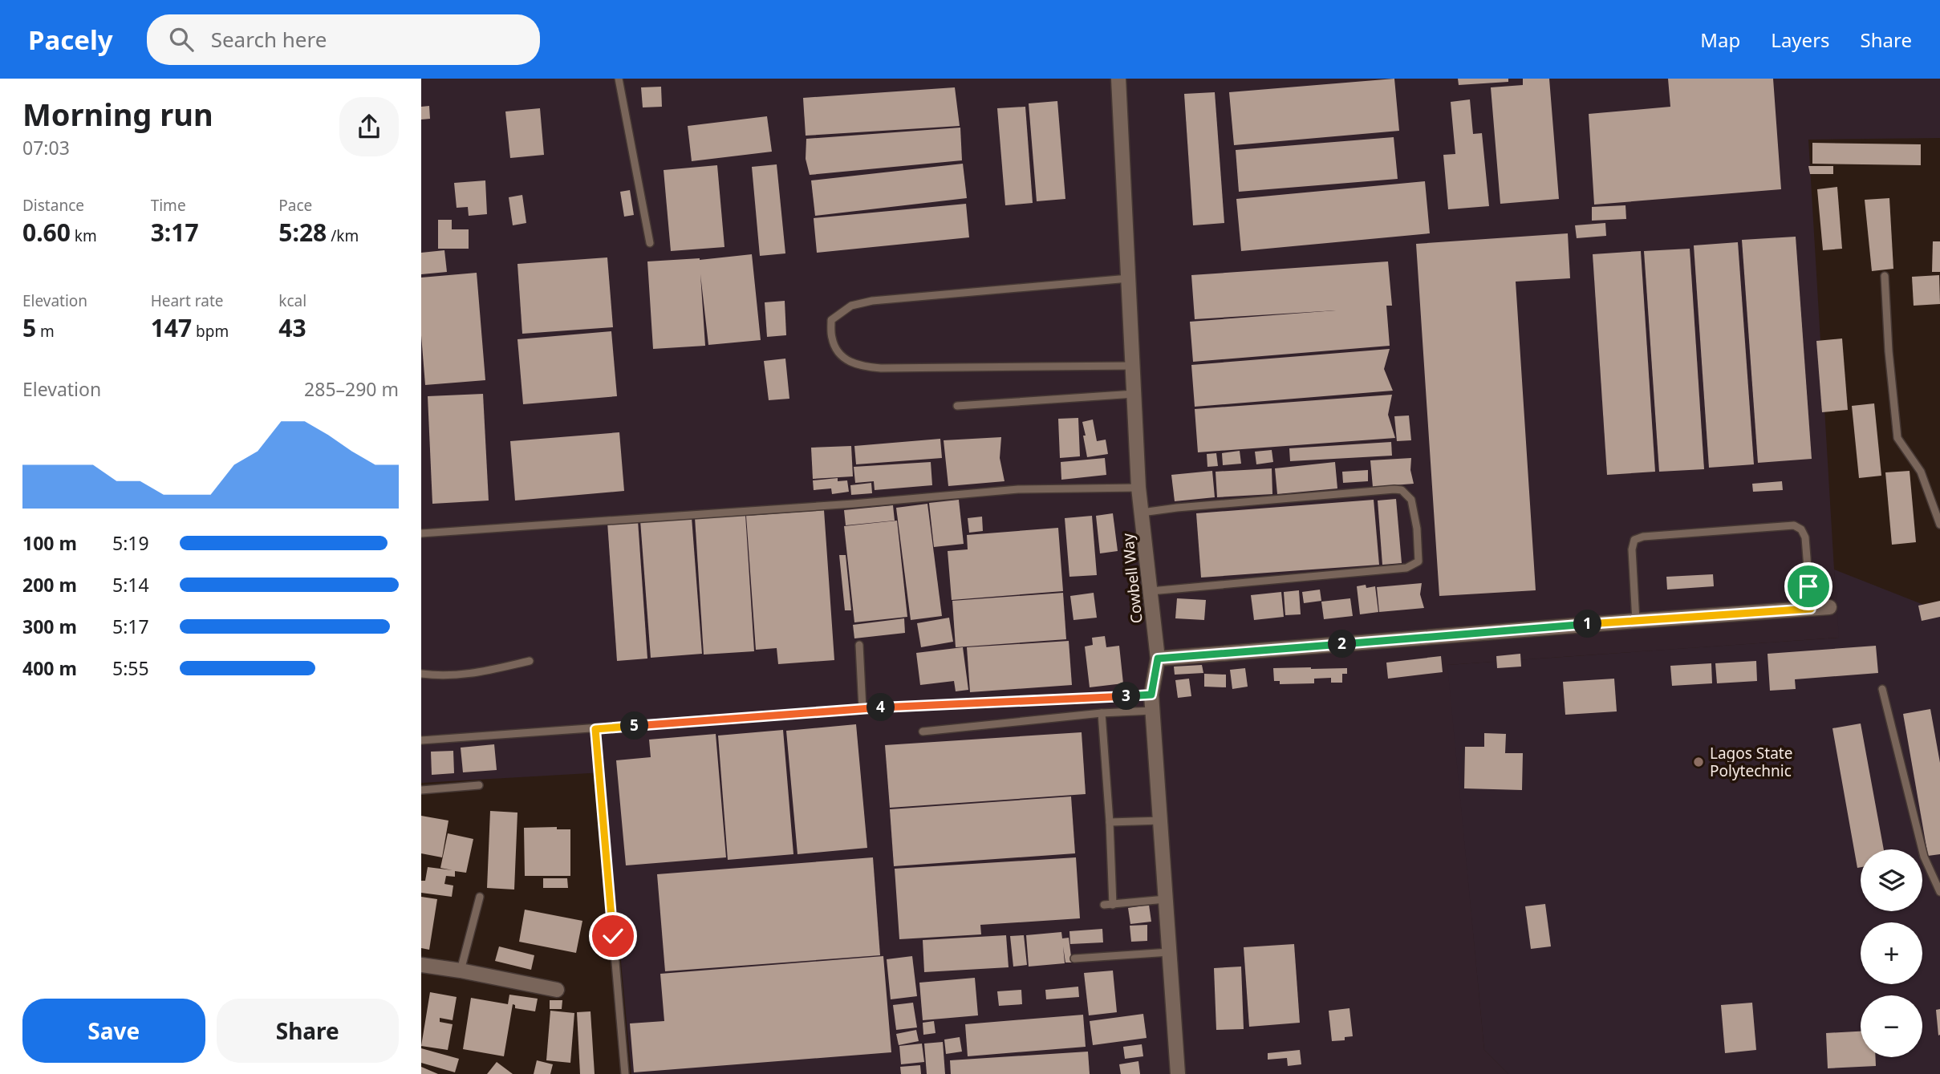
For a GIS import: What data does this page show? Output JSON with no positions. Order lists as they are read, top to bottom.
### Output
{
  "streets": {
    "street": ["Cowbell Way"]
  },
  "places": ["Lagos State Polytechnic"],
  "page": {
    "header": "Pacely",
    "search": "Search here",
    "nav": ["Map", "Layers", "Share"],
    "heading": ["Morning run", "07:03"],
    "stats": [
      ["Distance", "0.60 km"],
      ["Time", "3:17"],
      ["Pace", "5:28 /km"],
      ["Elevation", "5 m"],
      ["Heart rate", "147 bpm"],
      ["kcal", "43"]
    ],
    "chart": ["Elevation", "285–290 m"],
    "list": [
      {
        "name": "100 m",
        "note": "5:19"
      },
      {
        "name": "200 m",
        "note": "5:14"
      },
      {
        "name": "300 m",
        "note": "5:17"
      },
      {
        "name": "400 m",
        "note": "5:55"
      }
    ],
    "pins": [
      "1",
      "2",
      "3",
      "4",
      "5"
    ],
    "map_buttons": ["+", "−"],
    "buttons": ["Save", "Share"]
  }
}
